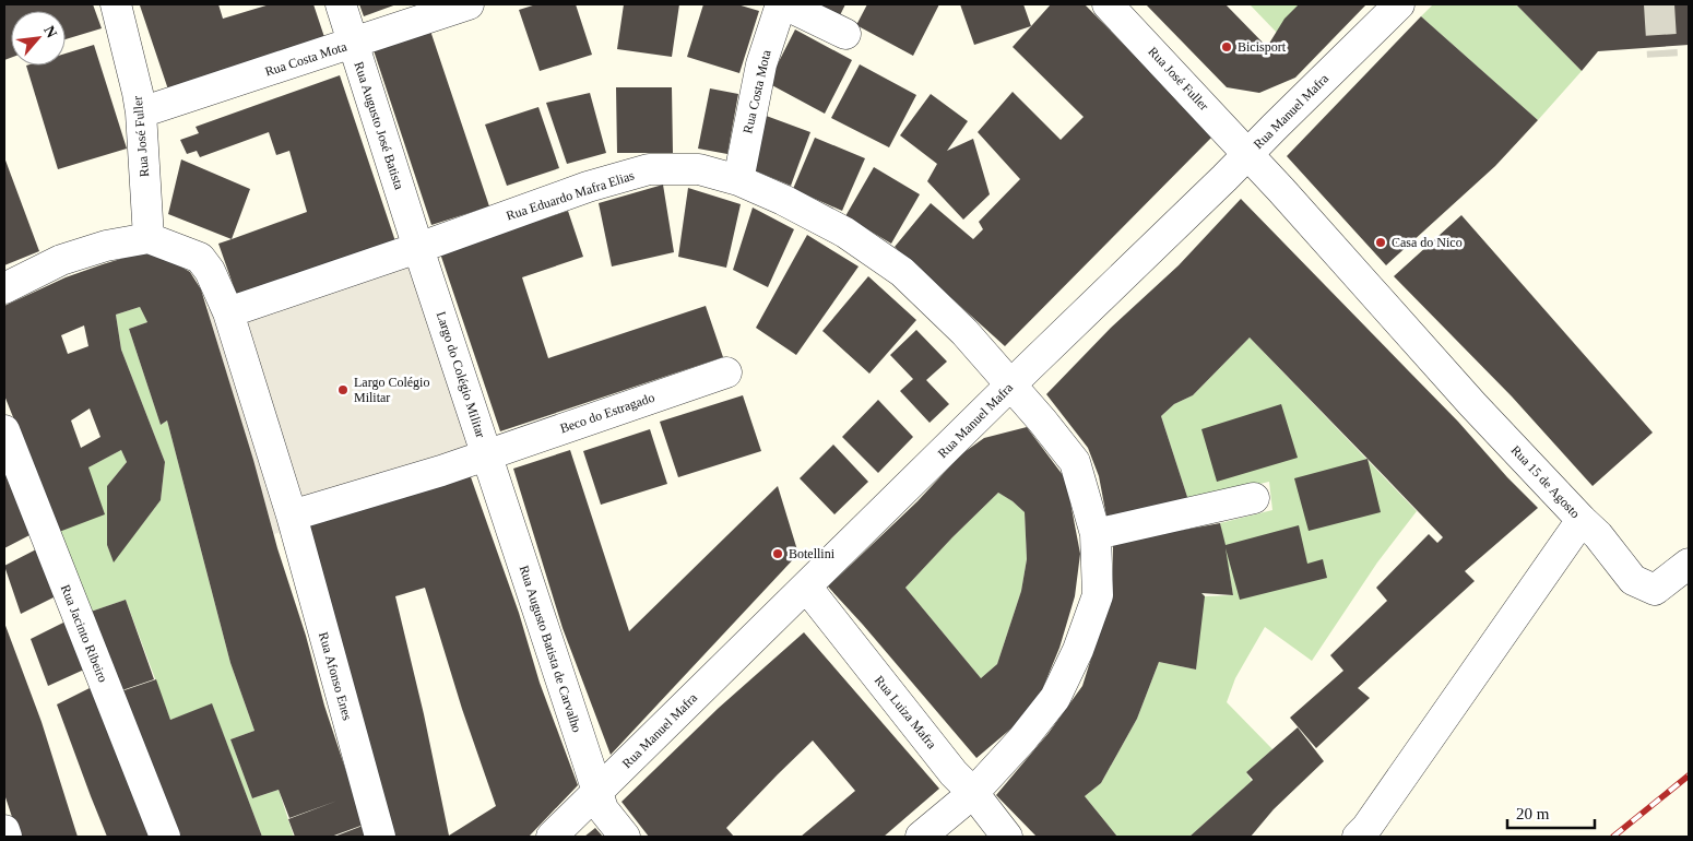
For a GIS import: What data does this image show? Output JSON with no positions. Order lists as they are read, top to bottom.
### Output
{
  "streets": {
    "street": [
      "Rua Costa Mota",
      "Rua José Fuller",
      "Rua Manuel Mafra",
      "Rua Augusto José Batista",
      "Rua Eduardo Mafra Elias",
      "Largo do Colégio Militar",
      "Beco do Estragado",
      "Rua 15 de Agosto",
      "Rua Jacinto Ribeiro",
      "Rua Augusto Batista de Carvalho",
      "Rua Afonso Enes",
      "Rua Luiza Mafra"
    ]
  },
  "crossings": [
    ["Rua Costa Mota", "Rua José Fuller"],
    ["Rua Costa Mota", "Rua Augusto José Batista"],
    ["Rua Costa Mota", "Rua Eduardo Mafra Elias"],
    ["Rua José Fuller", "Rua Manuel Mafra"],
    ["Rua José Fuller", "Rua 15 de Agosto"],
    ["Rua Manuel Mafra", "Rua Eduardo Mafra Elias"],
    ["Rua Manuel Mafra", "Rua 15 de Agosto"],
    ["Rua Manuel Mafra", "Rua Augusto Batista de Carvalho"],
    ["Rua Manuel Mafra", "Rua Luiza Mafra"],
    ["Rua Augusto José Batista", "Rua Eduardo Mafra Elias"],
    ["Rua Augusto José Batista", "Largo do Colégio Militar"],
    ["Rua Eduardo Mafra Elias", "Largo do Colégio Militar"],
    ["Rua Eduardo Mafra Elias", "Rua Luiza Mafra"],
    ["Largo do Colégio Militar", "Beco do Estragado"],
    ["Largo do Colégio Militar", "Rua Augusto Batista de Carvalho"],
    ["Largo do Colégio Militar", "Rua Afonso Enes"],
    ["Beco do Estragado", "Rua Augusto Batista de Carvalho"]
  ],
  "places": [
    "Bicisport",
    "Casa do Nico",
    "Largo Colégio Militar",
    "Botellini"
  ],
  "scale_bar": "20 m",
  "north": "top right"
}
